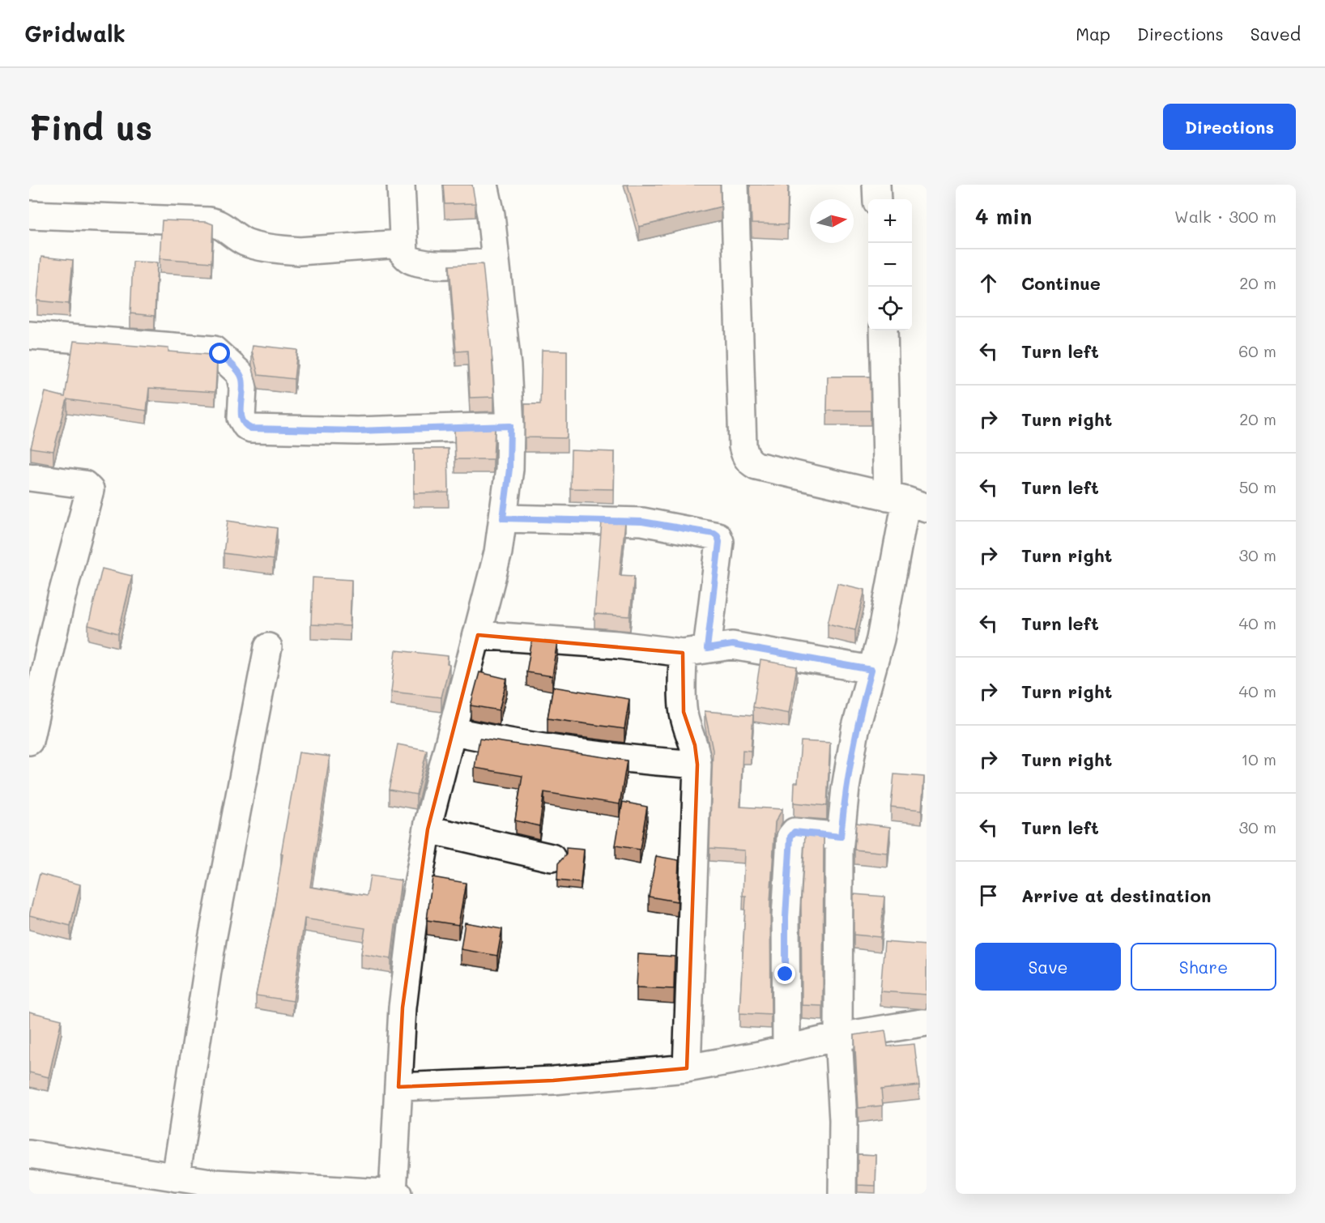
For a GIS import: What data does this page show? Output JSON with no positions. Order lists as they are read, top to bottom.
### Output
{
  "north": "right",
  "page": {
    "header": "Gridwalk",
    "nav": ["Map", "Directions", "Saved"],
    "buttons": [
      "Directions",
      ["Save", "Share"]
    ],
    "title": "Find us",
    "heading": ["4 min", "Walk · 300 m"],
    "map_buttons": ["+", "−"],
    "list": [
      ["Continue", "20 m"],
      ["Turn left", "60 m"],
      ["Turn right", "20 m"],
      ["Turn left", "50 m"],
      ["Turn right", "30 m"],
      ["Turn left", "40 m"],
      ["Turn right", "40 m"],
      ["Turn right", "10 m"],
      ["Turn left", "30 m"],
      "Arrive at destination"
    ]
  }
}
